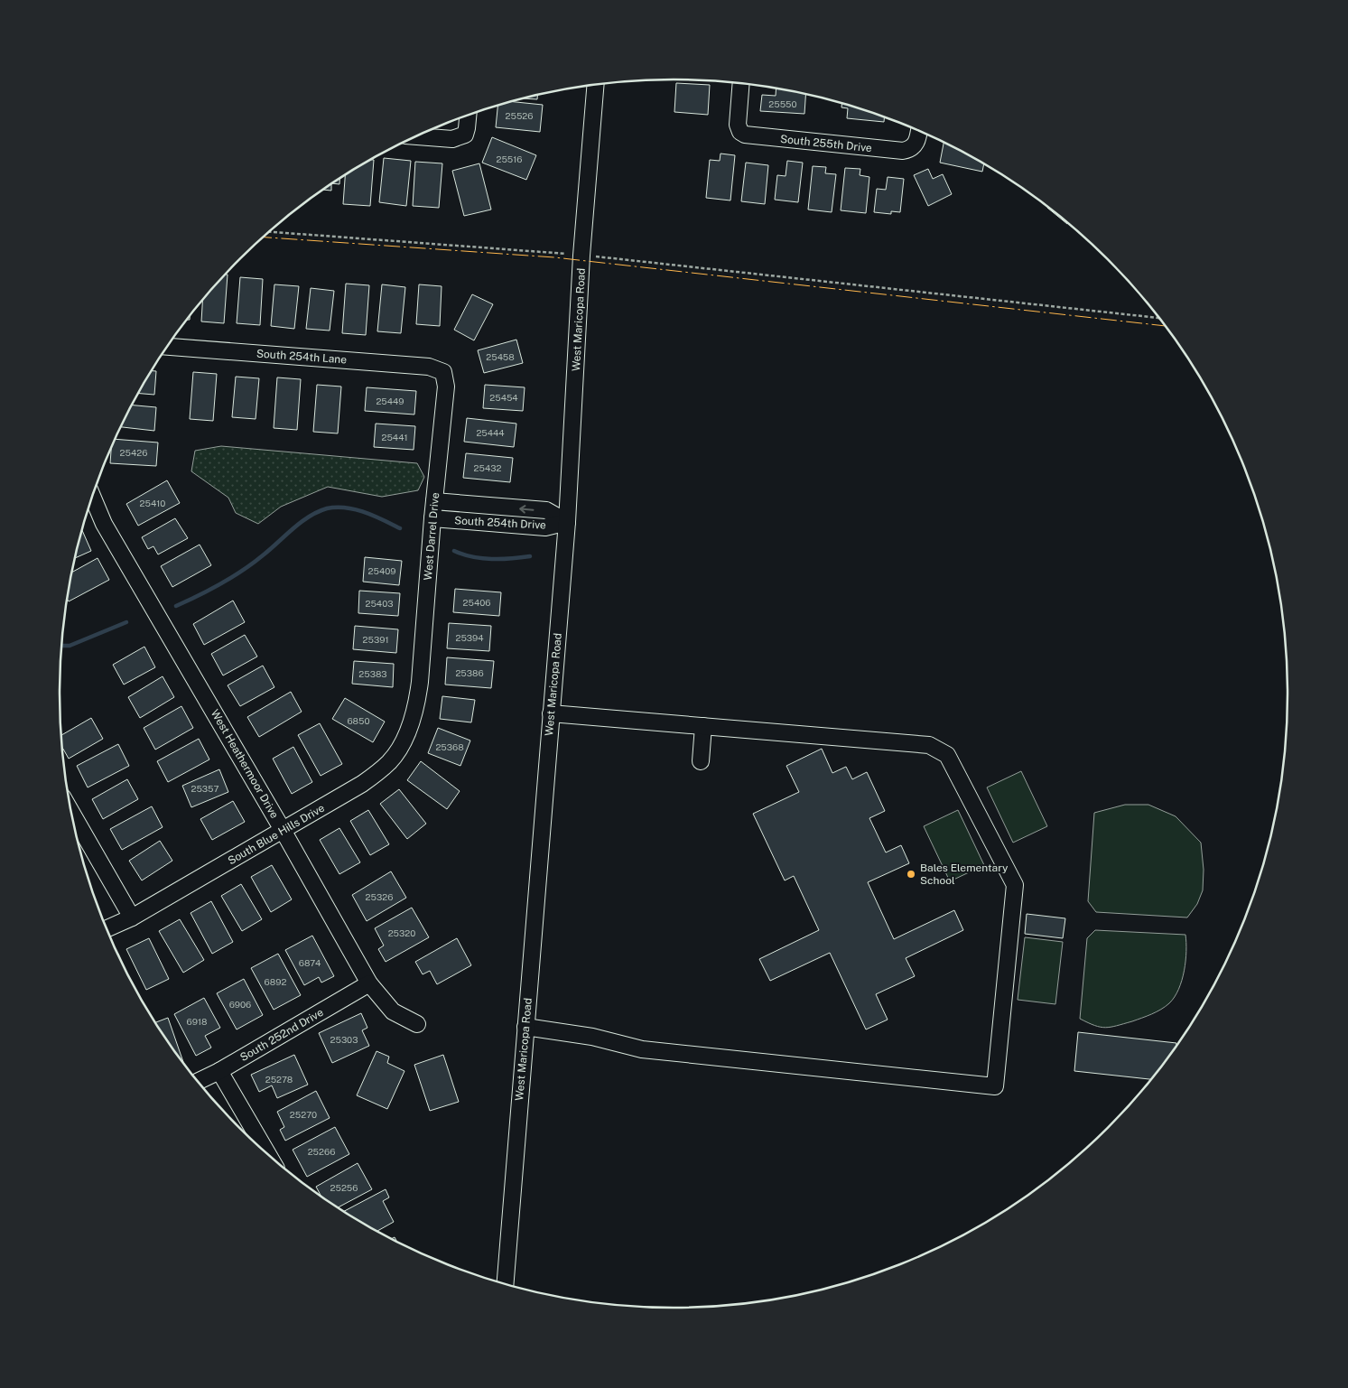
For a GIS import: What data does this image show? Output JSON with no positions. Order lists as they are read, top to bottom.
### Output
{
  "streets": {
    "street": [
      "South 255th Drive",
      "West Maricopa Road",
      "South 254th Lane",
      "South 254th Drive",
      "West Darrel Drive",
      "West Heathermoor Drive",
      "South Blue Hills Drive",
      "South 252nd Drive"
    ]
  },
  "crossings": [
    ["West Maricopa Road", "South 254th Drive"],
    ["South 254th Lane", "West Darrel Drive"],
    ["South 254th Drive", "West Darrel Drive"],
    ["West Darrel Drive", "South Blue Hills Drive"],
    ["West Heathermoor Drive", "South Blue Hills Drive"],
    ["West Heathermoor Drive", "South 252nd Drive"]
  ],
  "places": ["Bales Elementary School"],
  "house_numbers": [
    "25550",
    "25526",
    "25516",
    "25458",
    "25454",
    "25449",
    "25444",
    "25441",
    "25426",
    "25432",
    "25410",
    "25409",
    "25406",
    "25403",
    "25394",
    "25391",
    "25386",
    "25383",
    "6850",
    "25368",
    "25357",
    "25326",
    "25320",
    "6874",
    "6892",
    "6906",
    "6918",
    "25303",
    "25278",
    "25270",
    "25266",
    "25256"
  ]
}
